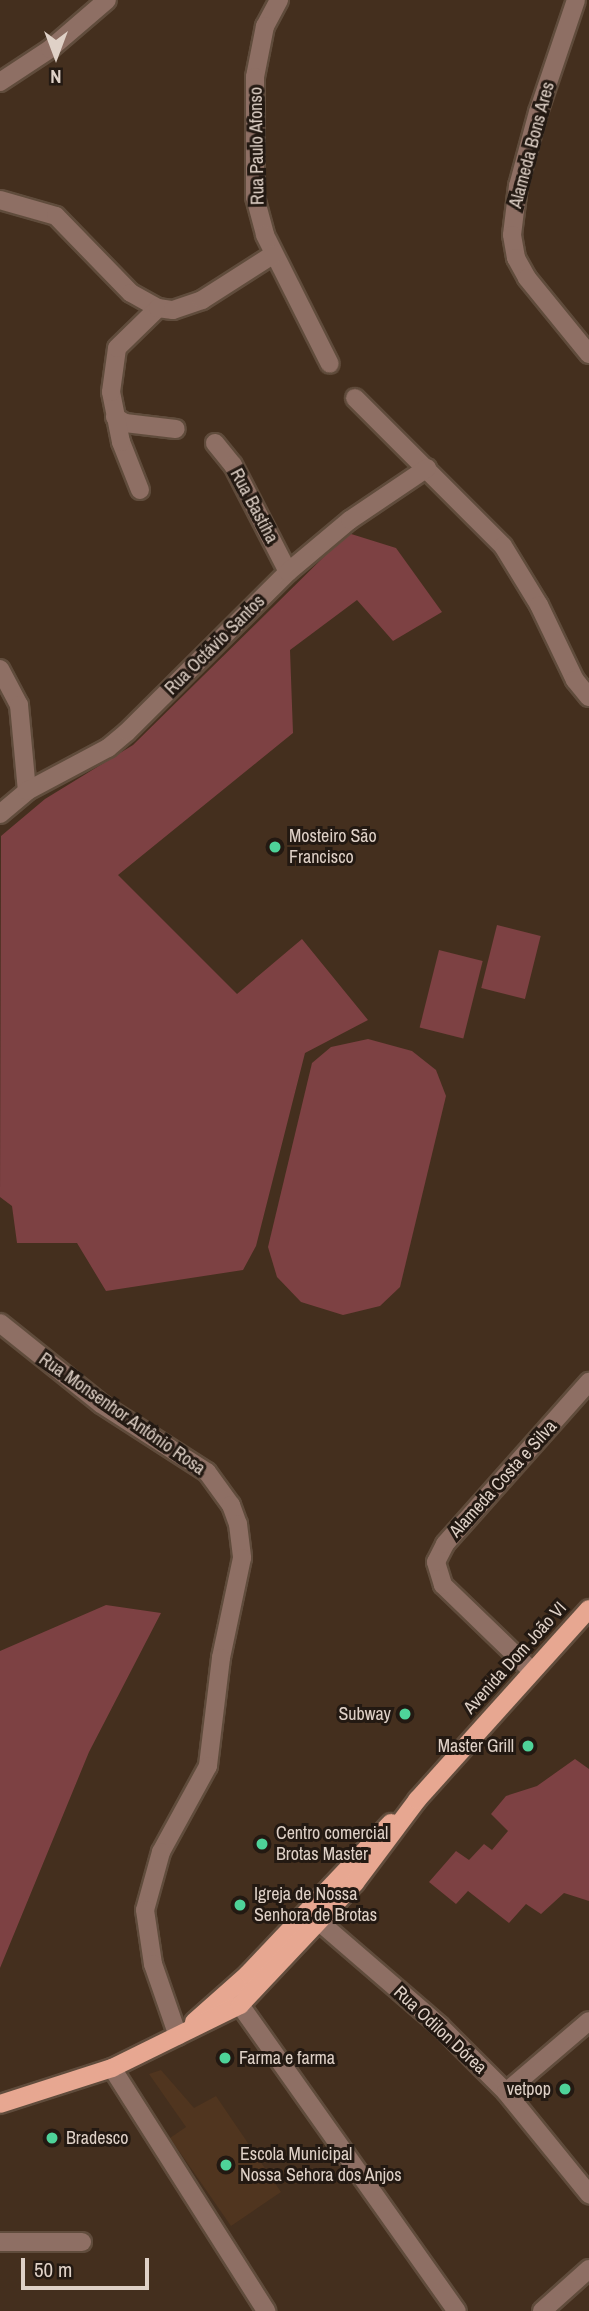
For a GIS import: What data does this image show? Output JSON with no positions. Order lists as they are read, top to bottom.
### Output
{
  "streets": {
    "main road": ["Avenida Dom João VI"],
    "street": [
      "Alameda Bons Ares",
      "Rua Paulo Afonso",
      "Rua Bastíha",
      "Rua Octávio Santos",
      "Rua Monsenhor Antônio Rosa",
      "Alameda Costa e Silva",
      "Rua Odilon Dórea"
    ]
  },
  "crossings": [
    ["Rua Bastíha", "Rua Octávio Santos"],
    ["Rua Monsenhor Antônio Rosa", "Avenida Dom João VI"],
    ["Alameda Costa e Silva", "Avenida Dom João VI"],
    ["Avenida Dom João VI", "Rua Odilon Dórea"]
  ],
  "places": [
    "Mosteiro São Francisco",
    "Subway",
    "Master Grill",
    "Centro comercial Brotas Master",
    "Igreja de Nossa Senhora de Brotas",
    "Farma e farma",
    "vetpop",
    "Bradesco",
    "Escola Municipal Nossa Sehora dos Anjos"
  ],
  "scale_bar": "50 m",
  "north": "bottom"
}
